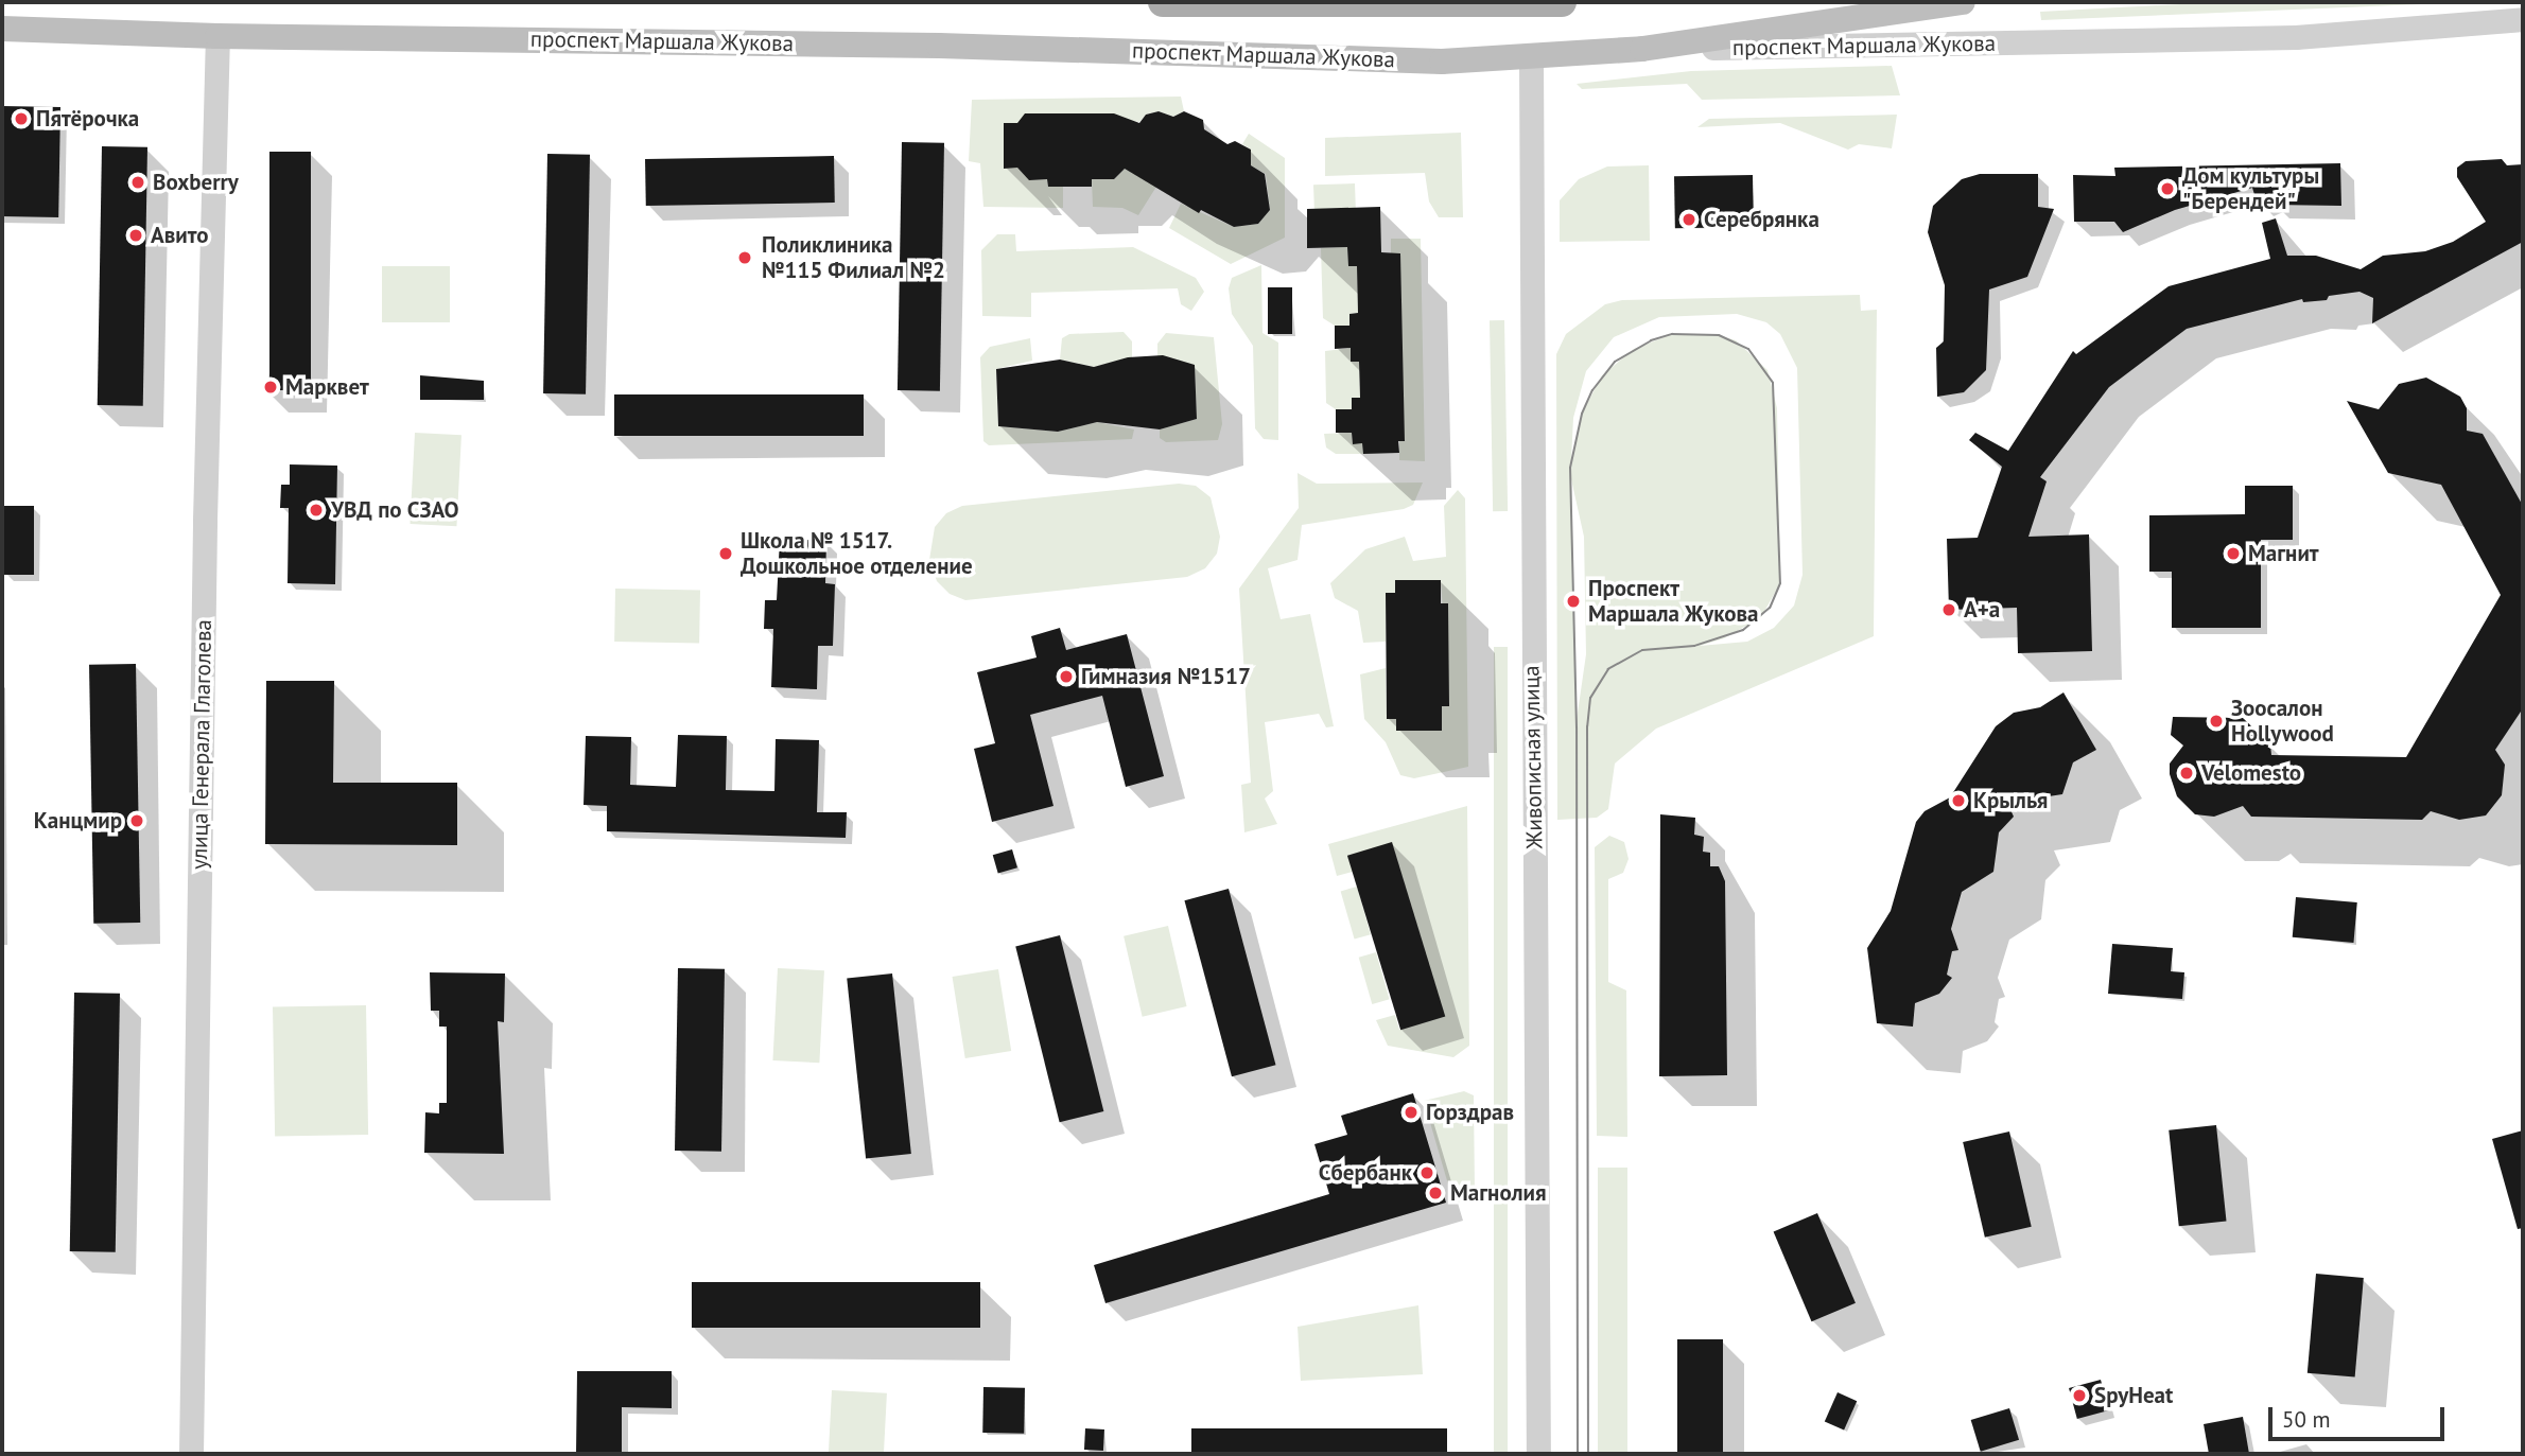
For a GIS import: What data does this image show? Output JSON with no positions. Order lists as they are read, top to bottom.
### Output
{
  "streets": {
    "main road": ["проспект Маршала Жукова"],
    "street": ["улица Генерала Глаголева", "Живописная улица"]
  },
  "crossings": [
    ["проспект Маршала Жукова", "улица Генерала Глаголева"],
    ["проспект Маршала Жукова", "Живописная улица"]
  ],
  "places": [
    "Пятёрочка",
    "Boxberry",
    "Дом культуры \"Берендей\"",
    "Серебрянка",
    "Авито",
    "Поликлиника №115 Филиал №2",
    "Марквет",
    "УВД по СЗАО",
    "Школа № 1517. Дошкольное отделение",
    "Магнит",
    "Проспект Маршала Жукова",
    "А+а",
    "Гимназия №1517",
    "Зоосалон Hollywood",
    "Velomesto",
    "Крылья",
    "Канцмир",
    "Горздрав",
    "Сбербанк",
    "Магнолия",
    "SpyHeat"
  ],
  "scale_bar": "50 m"
}
